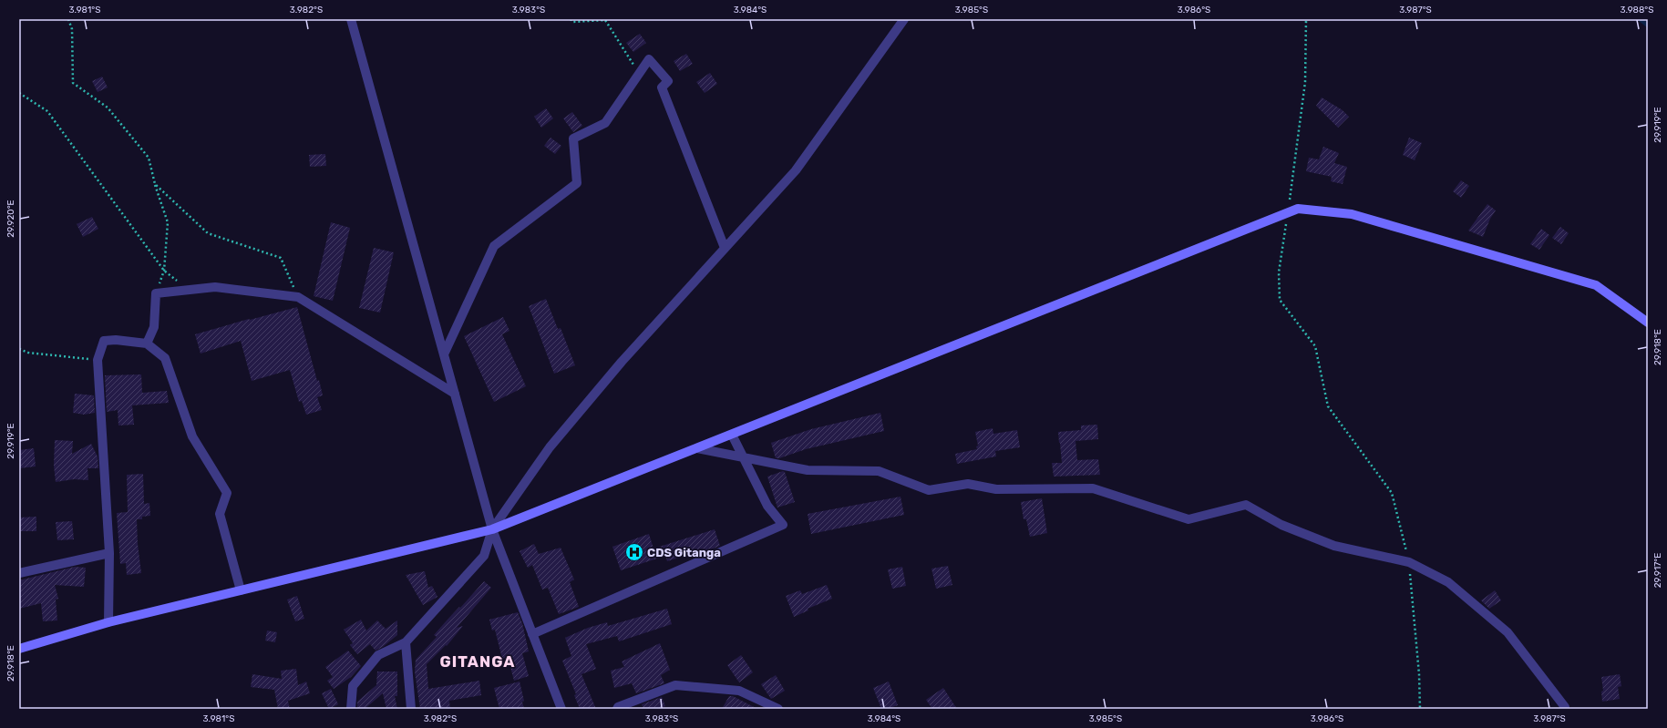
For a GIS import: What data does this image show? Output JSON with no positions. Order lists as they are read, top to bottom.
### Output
{
  "districts": ["GITANGA"],
  "places": {
    "hospital": ["CDS Gitanga"]
  },
  "coordinates": [
    "3.981°S",
    "3.982°S",
    "3.983°S",
    "3.984°S",
    "3.985°S",
    "3.986°S",
    "3.987°S",
    "3.988°S",
    "29.919°E",
    "29.920°E",
    "29.918°E",
    "29.917°E"
  ]
}
